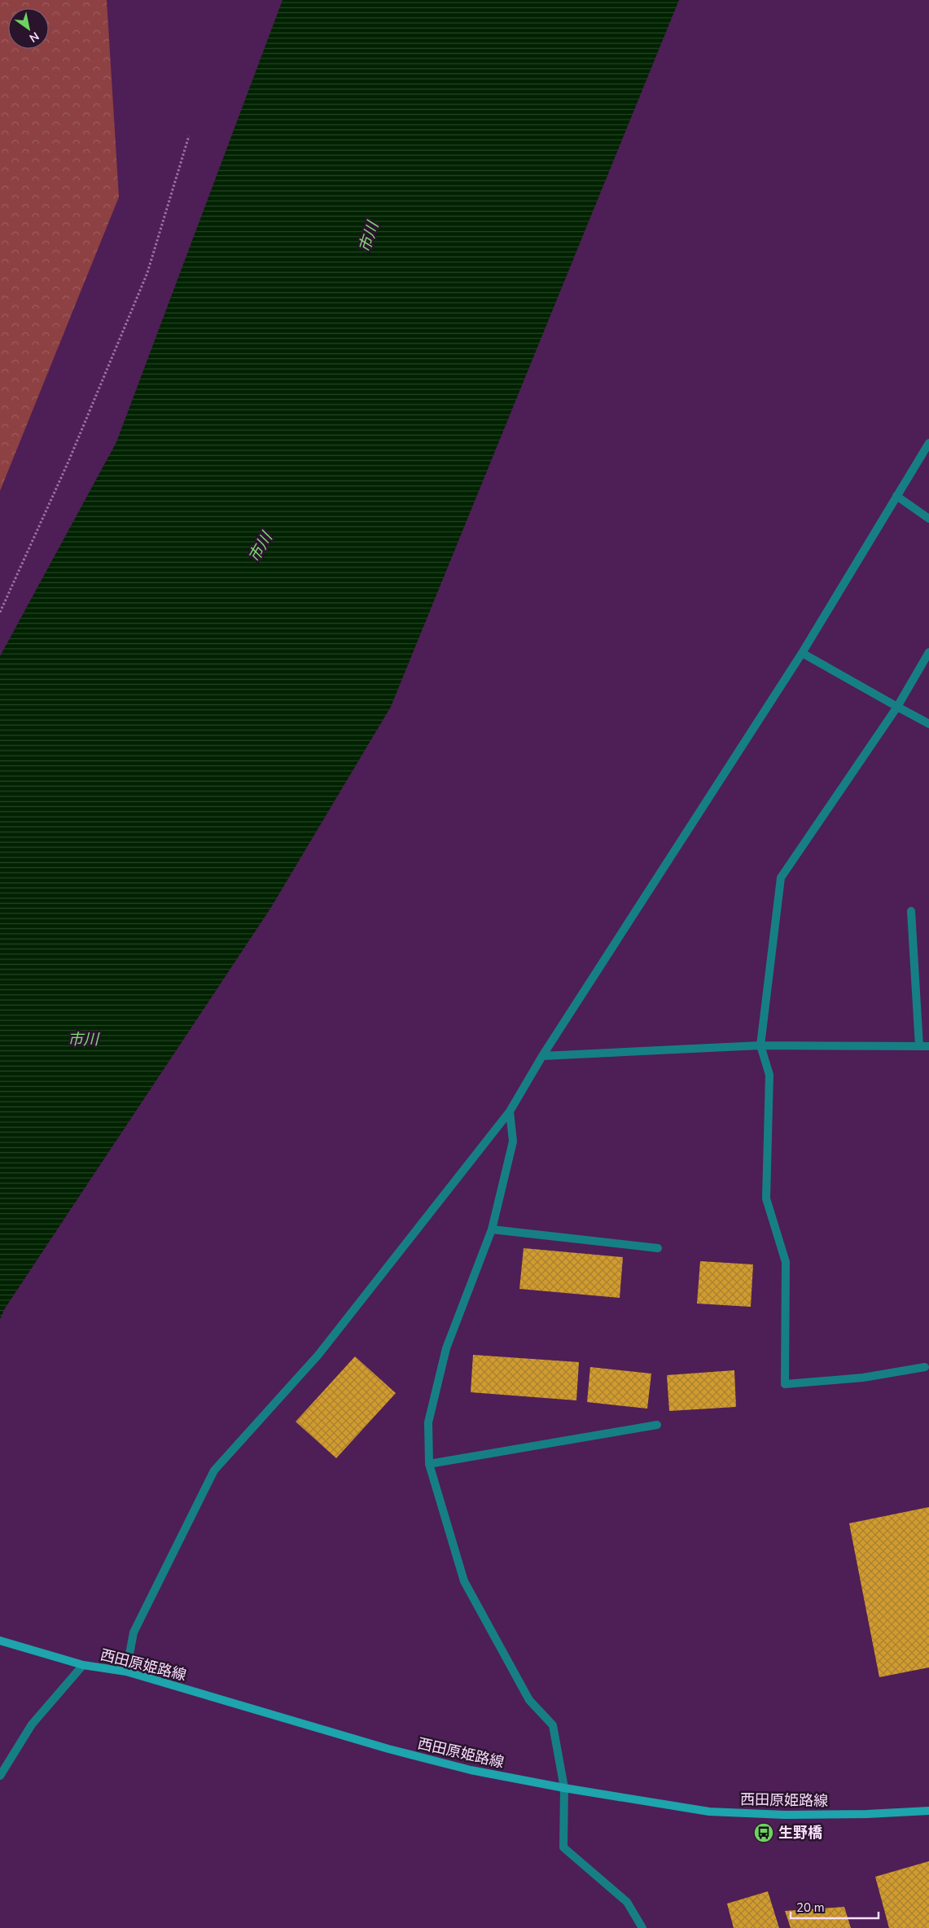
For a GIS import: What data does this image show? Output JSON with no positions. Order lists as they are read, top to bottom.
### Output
{
  "streets": {
    "main road": ["西田原姫路線"]
  },
  "water": ["市川"],
  "places": {
    "bus stop": ["生野橋"]
  },
  "scale_bar": "20 m",
  "north": "bottom right"
}
